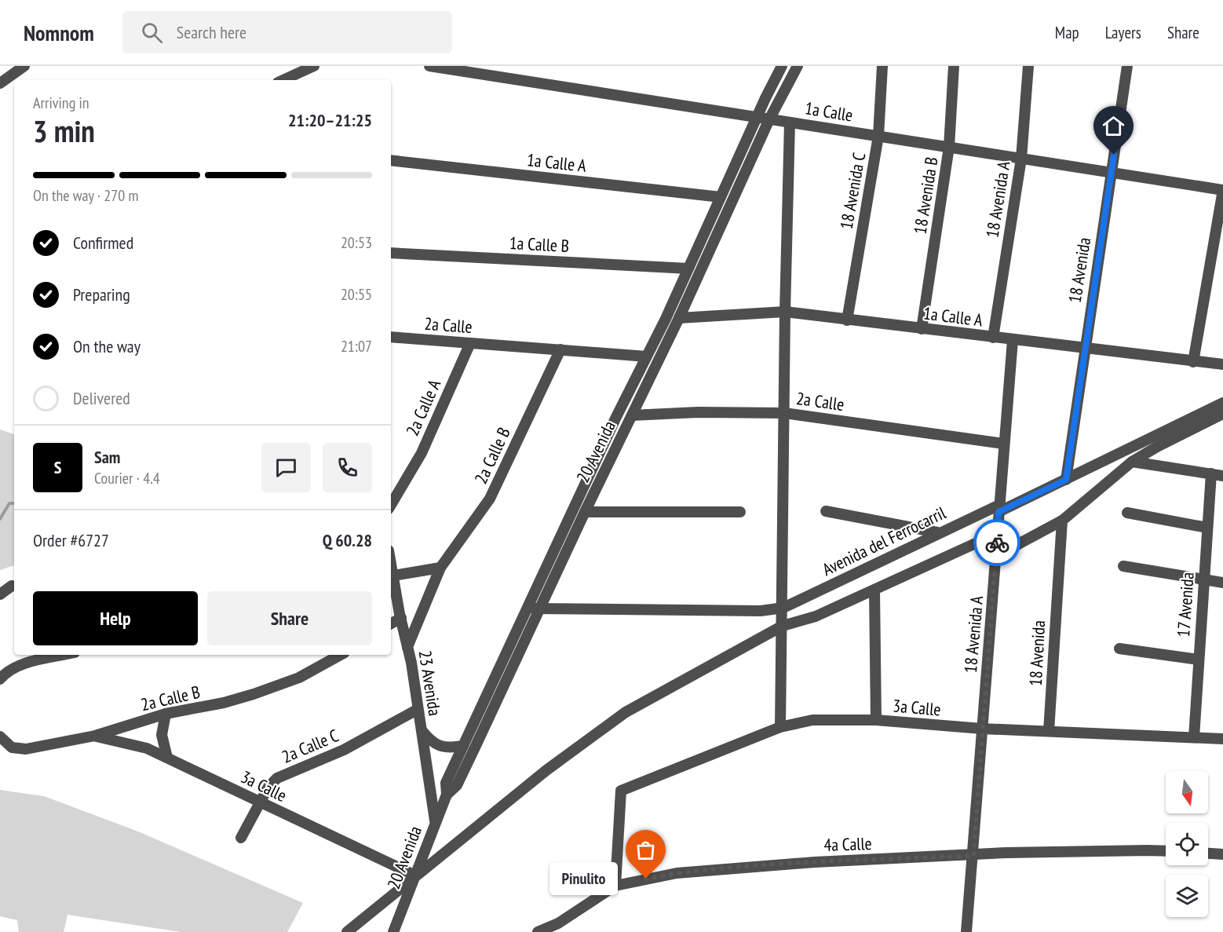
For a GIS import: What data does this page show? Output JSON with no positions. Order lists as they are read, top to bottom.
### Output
{
  "streets": {
    "street": [
      "1a Calle",
      "1a Calle A",
      "18 Avenida C",
      "18 Avenida B",
      "18 Avenida A",
      "1a Calle B",
      "18 Avenida",
      "2a Calle",
      "2a Calle A",
      "20 Avenida",
      "2a Calle B",
      "Avenida del Ferrocarril",
      "17 Avenida",
      "23 Avenida",
      "3a Calle",
      "2a Calle C",
      "4a Calle"
    ]
  },
  "crossings": [
    ["1a Calle", "18 Avenida C"],
    ["1a Calle", "18 Avenida B"],
    ["1a Calle", "18 Avenida A"],
    ["1a Calle", "18 Avenida"],
    ["1a Calle", "20 Avenida"],
    ["1a Calle A", "18 Avenida C"],
    ["1a Calle A", "18 Avenida B"],
    ["1a Calle A", "18 Avenida A"],
    ["1a Calle A", "18 Avenida"],
    ["1a Calle A", "20 Avenida"],
    ["18 Avenida A", "2a Calle"],
    ["18 Avenida A", "Avenida del Ferrocarril"],
    ["18 Avenida A", "3a Calle"],
    ["18 Avenida A", "4a Calle"],
    ["1a Calle B", "20 Avenida"],
    ["18 Avenida", "Avenida del Ferrocarril"],
    ["18 Avenida", "3a Calle"],
    ["2a Calle", "2a Calle A"],
    ["2a Calle", "20 Avenida"],
    ["2a Calle", "2a Calle B"],
    ["20 Avenida", "23 Avenida"],
    ["20 Avenida", "3a Calle"],
    ["2a Calle B", "23 Avenida"],
    ["2a Calle B", "3a Calle"],
    ["17 Avenida", "3a Calle"],
    ["23 Avenida", "2a Calle C"],
    ["3a Calle", "2a Calle C"],
    ["3a Calle", "4a Calle"]
  ],
  "places": ["Pinulito"],
  "north": "bottom",
  "page": {
    "header": "Nomnom",
    "search": "Search here",
    "nav": ["Map", "Layers", "Share"],
    "heading": ["3 min", "Arriving in", "21:20–21:25"],
    "panel": [
      "Sam",
      "Courier · 4.4",
      "Order #6727",
      "Q 60.28"
    ],
    "bar": "On the way · 270 m",
    "list": [
      ["Confirmed", "20:53"],
      ["Preparing", "20:55"],
      ["On the way", "21:07"],
      "Delivered"
    ],
    "round": "S",
    "buttons": ["Help", "Share"],
    "bubble": "Pinulito"
  }
}
